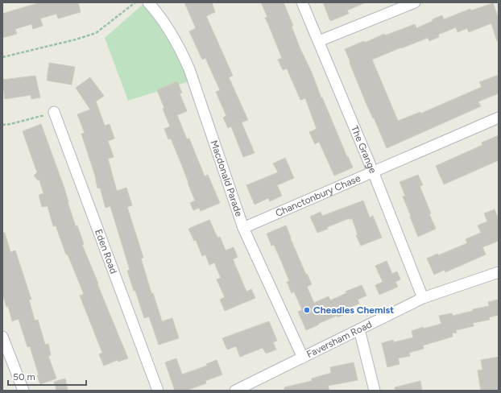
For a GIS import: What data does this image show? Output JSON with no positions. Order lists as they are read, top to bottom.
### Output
{
  "streets": {
    "street": [
      "The Grange",
      "Macdonald Parade",
      "Chanctonbury Chase",
      "Eden Road",
      "Faversham Road"
    ]
  },
  "crossings": [
    ["The Grange", "Chanctonbury Chase"],
    ["The Grange", "Faversham Road"],
    ["Macdonald Parade", "Chanctonbury Chase"],
    ["Macdonald Parade", "Faversham Road"]
  ],
  "places": ["Cheadles Chemist"],
  "scale_bar": "50 m"
}
